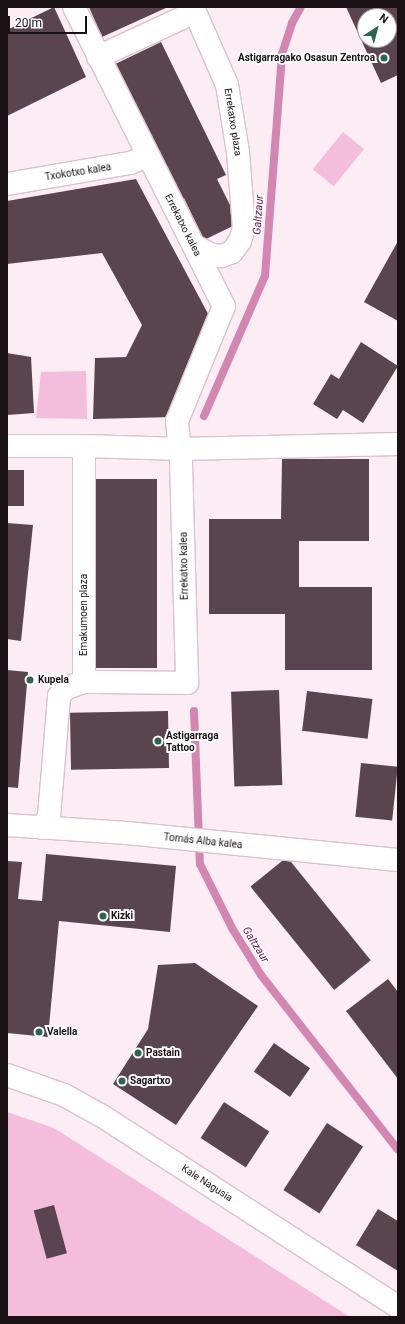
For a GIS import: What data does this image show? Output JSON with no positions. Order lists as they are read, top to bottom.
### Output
{
  "streets": {
    "street": [
      "Errekatxo plaza",
      "Txokotxo kalea",
      "Errekatxo kalea",
      "Emakumoen plaza",
      "Tomás Alba kalea",
      "Kale Nagusia"
    ]
  },
  "crossings": [
    ["Errekatxo plaza", "Errekatxo kalea"],
    ["Txokotxo kalea", "Errekatxo kalea"],
    ["Errekatxo kalea", "Emakumoen plaza"]
  ],
  "water": ["Galtzaur"],
  "places": [
    "Astigarragako Osasun Zentroa",
    "Kupela",
    "Astigarraga Tattoo",
    "Kizki",
    "Valella",
    "Pastain",
    "Sagartxo"
  ],
  "scale_bar": "20 m",
  "north": "top right"
}
